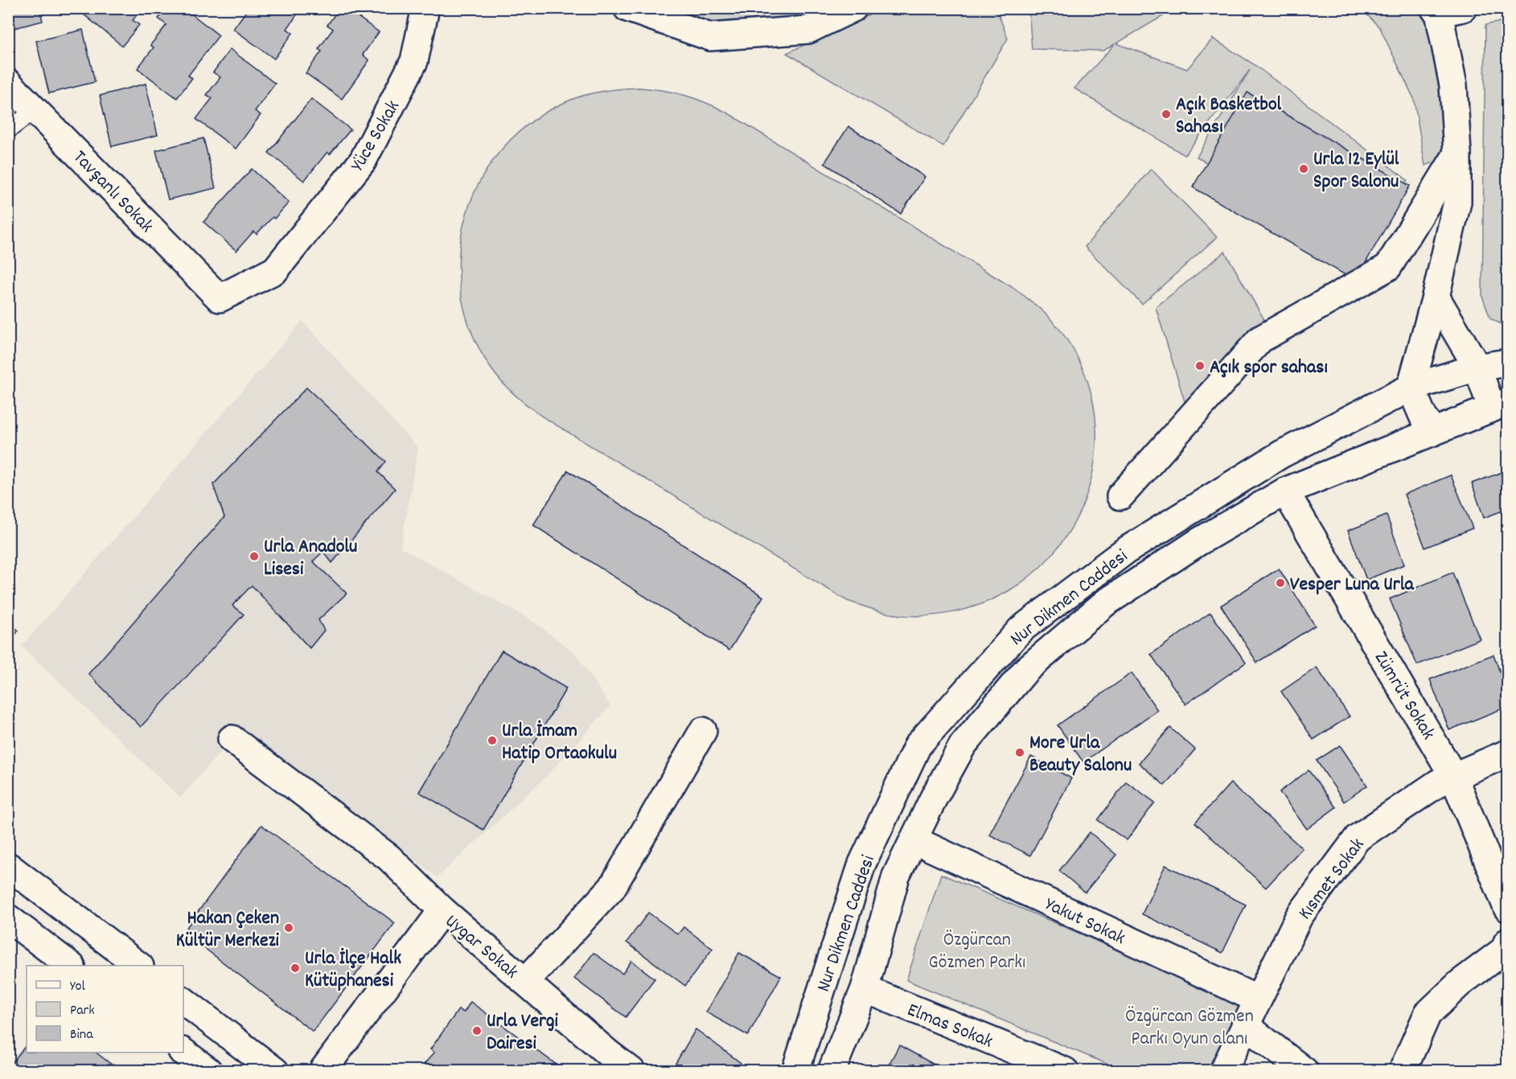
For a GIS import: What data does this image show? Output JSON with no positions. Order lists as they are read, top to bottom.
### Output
{
  "streets": {
    "street": [
      "Yüce Sokak",
      "Tavşanlı Sokak",
      "Nur Dikmen Caddesi",
      "Zümrüt Sokak",
      "Kısmet Sokak",
      "Yakut Sokak",
      "Uygar Sokak",
      "Elmas Sokak"
    ]
  },
  "crossings": [
    ["Yüce Sokak", "Tavşanlı Sokak"],
    ["Nur Dikmen Caddesi", "Zümrüt Sokak"],
    ["Nur Dikmen Caddesi", "Yakut Sokak"],
    ["Nur Dikmen Caddesi", "Elmas Sokak"],
    ["Zümrüt Sokak", "Kısmet Sokak"],
    ["Kısmet Sokak", "Yakut Sokak"]
  ],
  "parks": ["Özgürcan Gözmen Parkı", "Özgürcan Gözmen Parkı Oyun alanı"],
  "places": [
    "Açık Basketbol Sahası",
    "Urla 12 Eylül Spor Salonu",
    "Açık spor sahası",
    "Urla Anadolu Lisesi",
    "Vesper Luna Urla",
    "Urla İmam Hatip Ortaokulu",
    "More Urla Beauty Salonu",
    "Hakan Çeken Kültür Merkezi",
    "Urla İlçe Halk Kütüphanesi",
    "Urla Vergi Dairesi"
  ],
  "legend": ["Yol", "Park", "Bina"]
}
